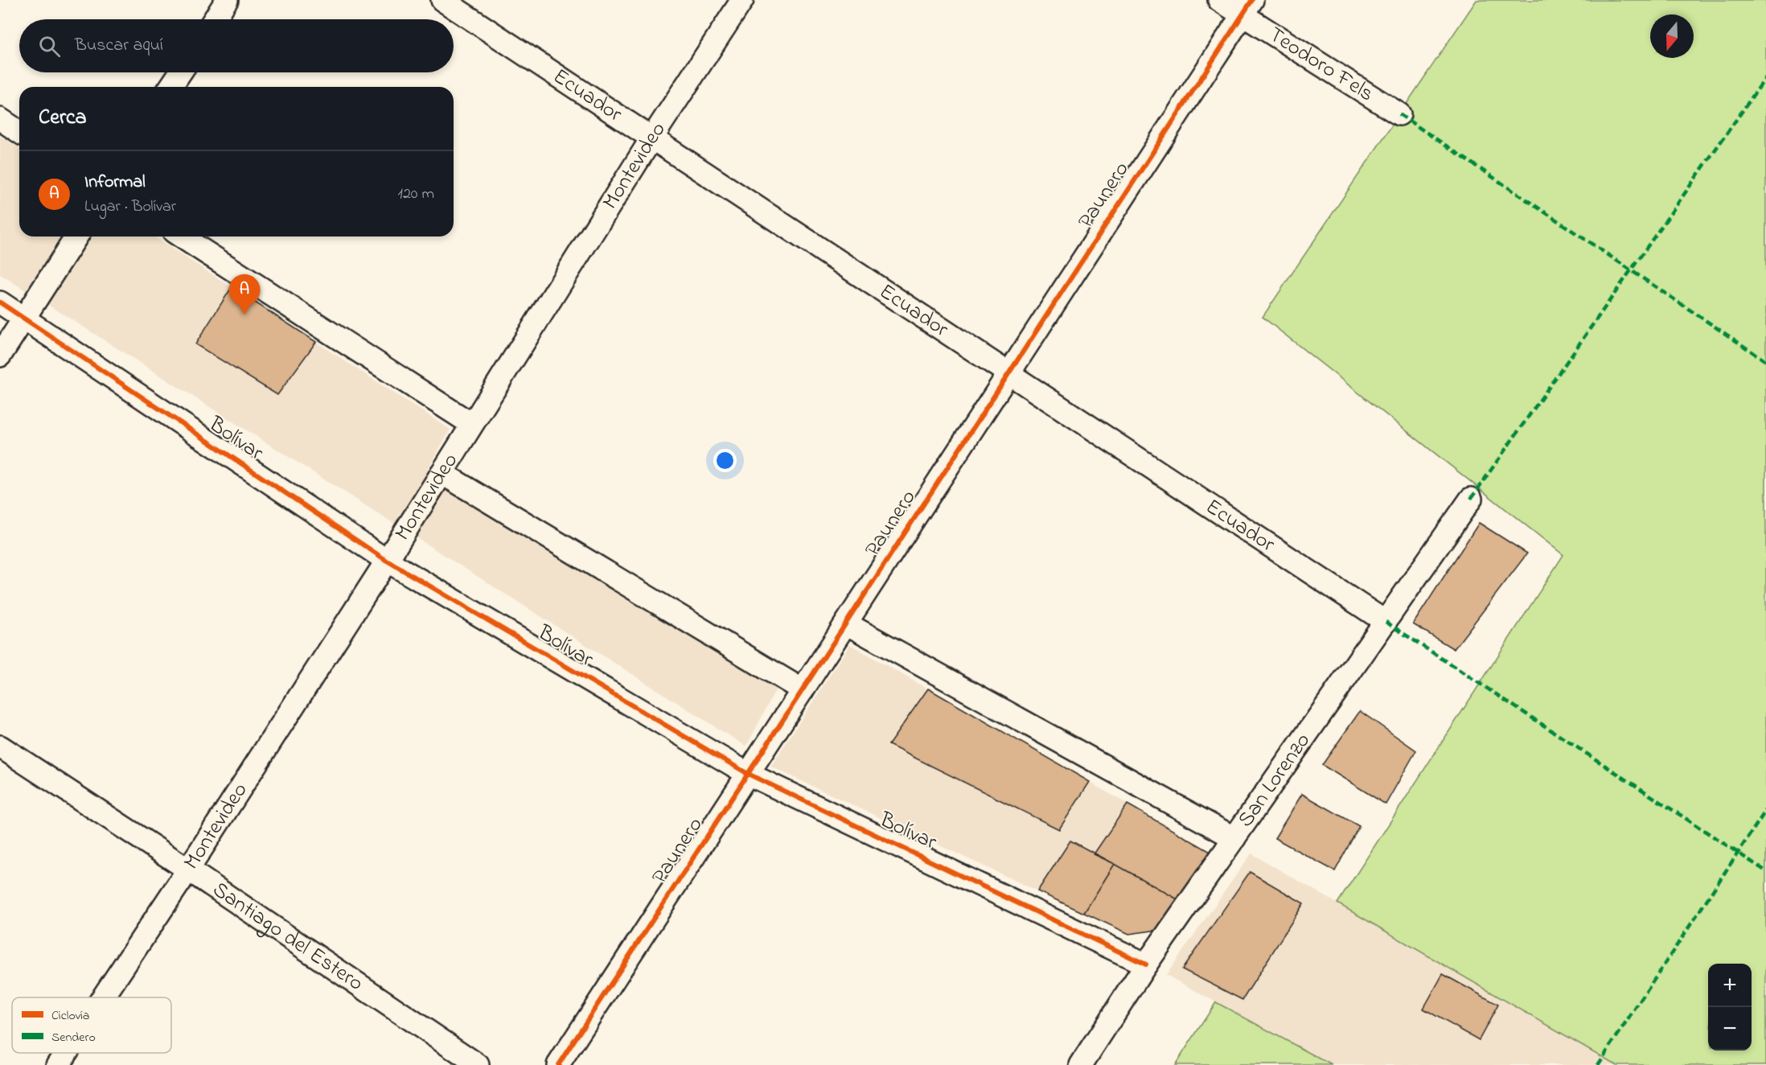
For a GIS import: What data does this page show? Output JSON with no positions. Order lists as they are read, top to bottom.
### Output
{
  "streets": {
    "street": [
      "Teodoro Fels",
      "Ecuador",
      "Montevideo",
      "Paunero",
      "Bolívar",
      "San Lorenzo",
      "Santiago del Estero"
    ]
  },
  "crossings": [
    ["Teodoro Fels", "Paunero"],
    ["Ecuador", "Montevideo"],
    ["Ecuador", "Paunero"],
    ["Ecuador", "San Lorenzo"],
    ["Montevideo", "Bolívar"],
    ["Montevideo", "Santiago del Estero"],
    ["Paunero", "Bolívar"],
    ["Bolívar", "San Lorenzo"]
  ],
  "legend": ["Ciclovía", "Sendero"],
  "north": "bottom",
  "page": {
    "search": "Buscar aquí",
    "heading": "Cerca",
    "list": [
      {
        "mark": "A",
        "name": "Informal",
        "note": "Lugar · Bolívar",
        "value": "120 m"
      }
    ],
    "pins": "A",
    "map_buttons": ["+", "−"]
  }
}
